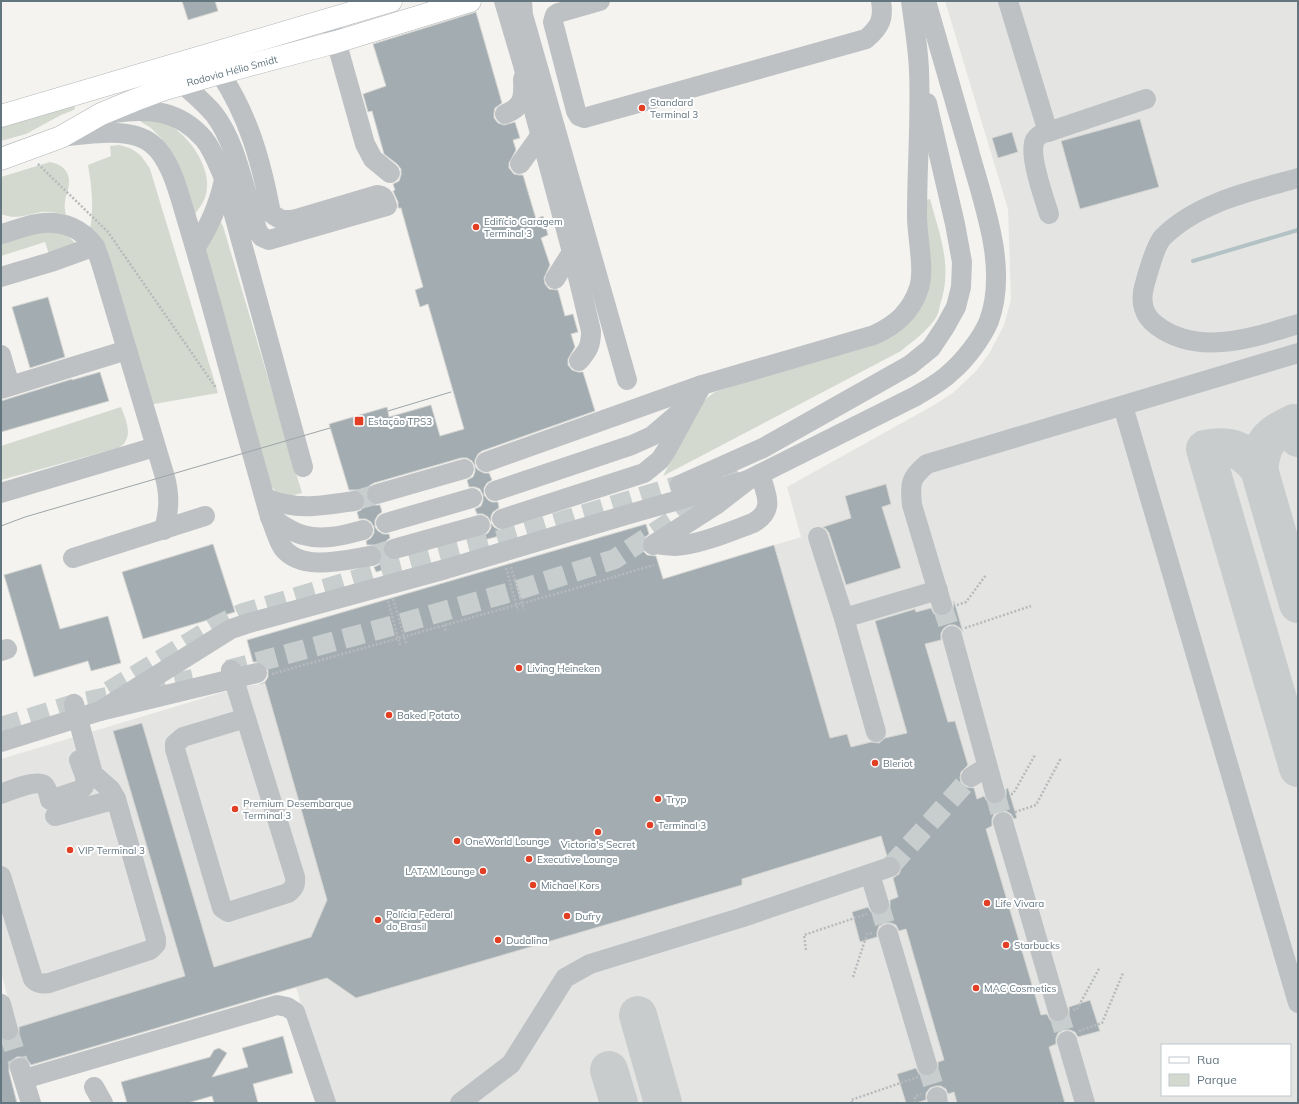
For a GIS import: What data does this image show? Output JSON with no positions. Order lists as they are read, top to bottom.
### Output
{
  "streets": {
    "main road": ["Rodovia Hélio Smidt"]
  },
  "places": {
    "other": [
      "Standard Terminal 3",
      "Edifício Garagem Terminal 3",
      "Living Heineken",
      "Baked Potato",
      "Bleriot",
      "Tryp",
      "Premium Desembarque Terminal 3",
      "Terminal 3",
      "Victoria's Secret",
      "OneWorld Lounge",
      "VIP Terminal 3",
      "Executive Lounge",
      "LATAM Lounge",
      "Michael Kors",
      "Life Vivara",
      "Dufry",
      "Polícia Federal do Brasil",
      "Dudalina",
      "Starbucks",
      "MAC Cosmetics"
    ],
    "transit": ["Estação TPS3"]
  },
  "legend": ["Rua", "Parque"]
}
